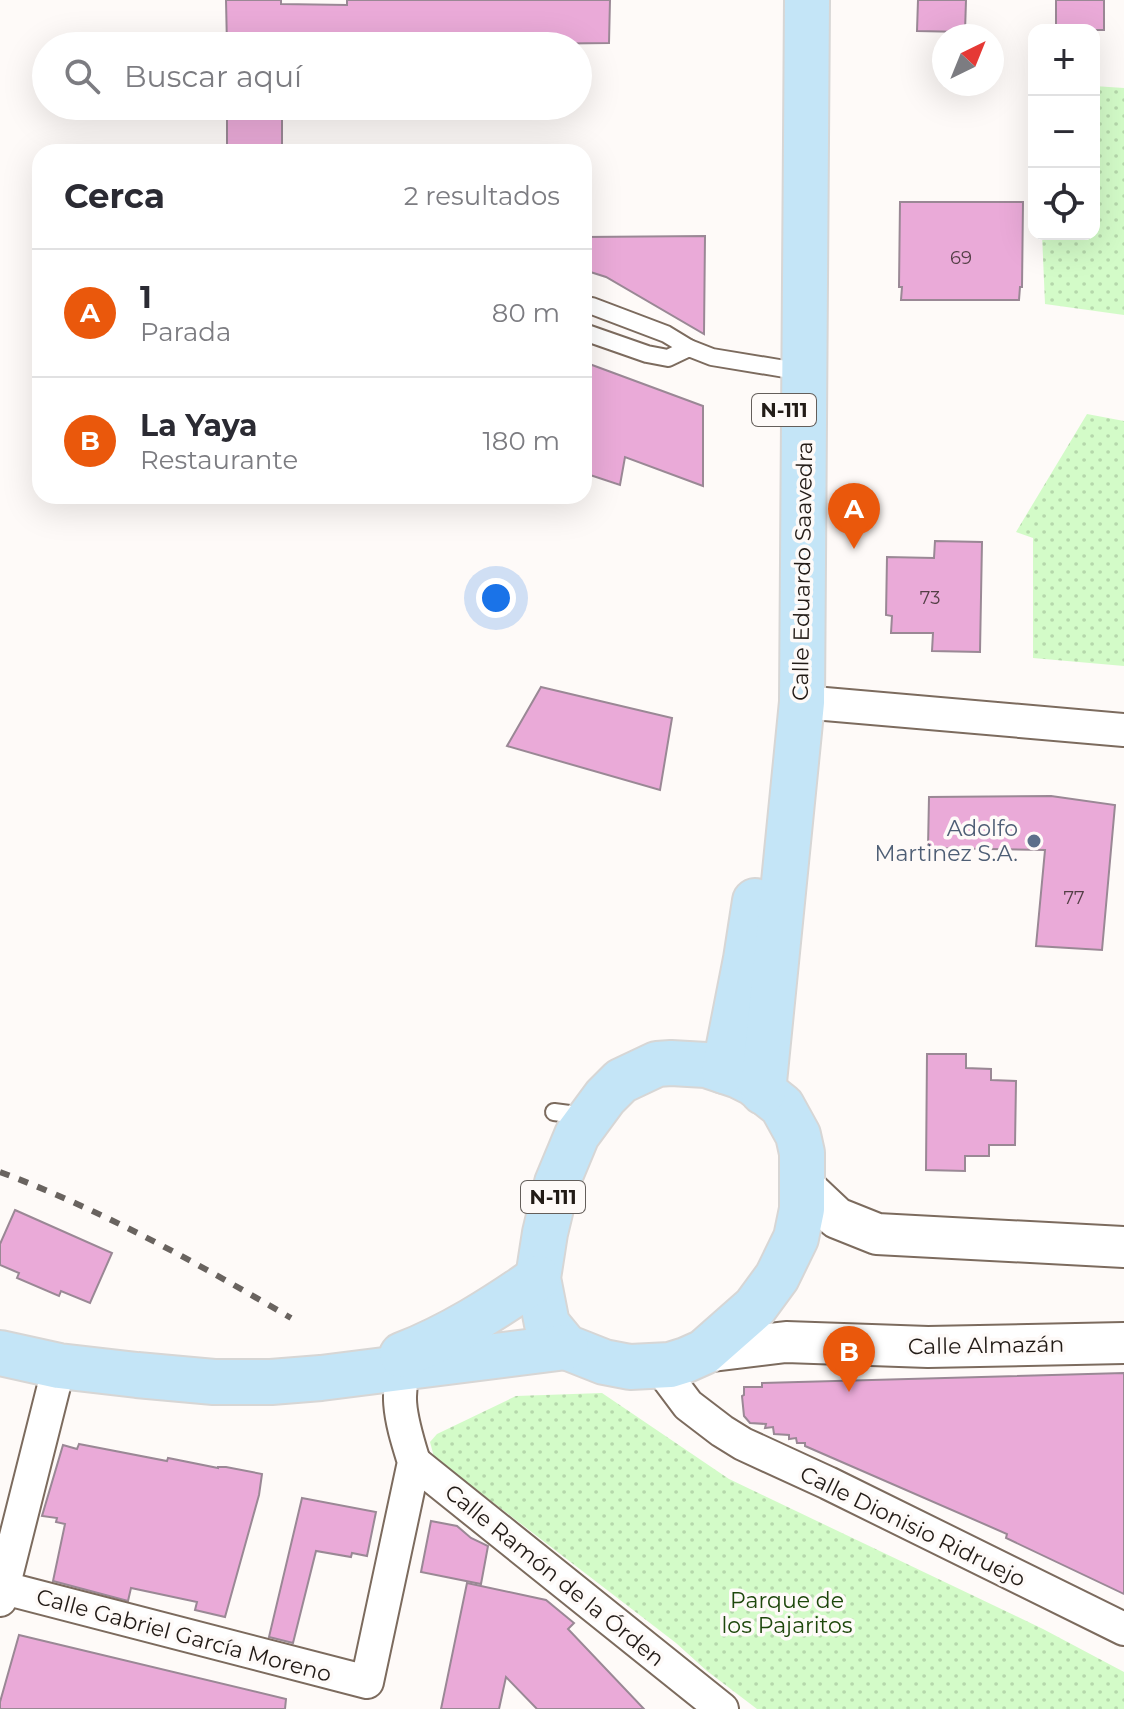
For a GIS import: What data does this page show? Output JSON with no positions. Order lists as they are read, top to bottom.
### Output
{
  "streets": {
    "main road": ["N-111", "Calle Eduardo Saavedra"],
    "street": [
      "Calle Almazán",
      "Calle Dionisio Ridruejo",
      "Calle Ramón de la Órden",
      "Calle Gabriel García Moreno"
    ]
  },
  "crossings": [
    ["N-111", "Calle Eduardo Saavedra"],
    ["N-111", "Calle Almazán"],
    ["N-111", "Calle Dionisio Ridruejo"],
    ["Calle Eduardo Saavedra", "Calle Almazán"],
    ["Calle Eduardo Saavedra", "Calle Dionisio Ridruejo"],
    ["Calle Almazán", "Calle Dionisio Ridruejo"],
    ["Calle Ramón de la Órden", "Calle Gabriel García Moreno"]
  ],
  "parks": ["Parque de los Pajaritos"],
  "places": ["Adolfo Martinez S.A."],
  "house_numbers": ["69", "73", "77"],
  "north": "top right",
  "page": {
    "map_buttons": ["+", "−"],
    "search": "Buscar aquí",
    "heading": ["Cerca", "2 resultados"],
    "list": [
      {
        "mark": "A",
        "name": "1",
        "note": "Parada",
        "value": "80 m"
      },
      {
        "mark": "B",
        "name": "La Yaya",
        "note": "Restaurante",
        "value": "180 m"
      }
    ],
    "pins": ["A", "B"]
  }
}
